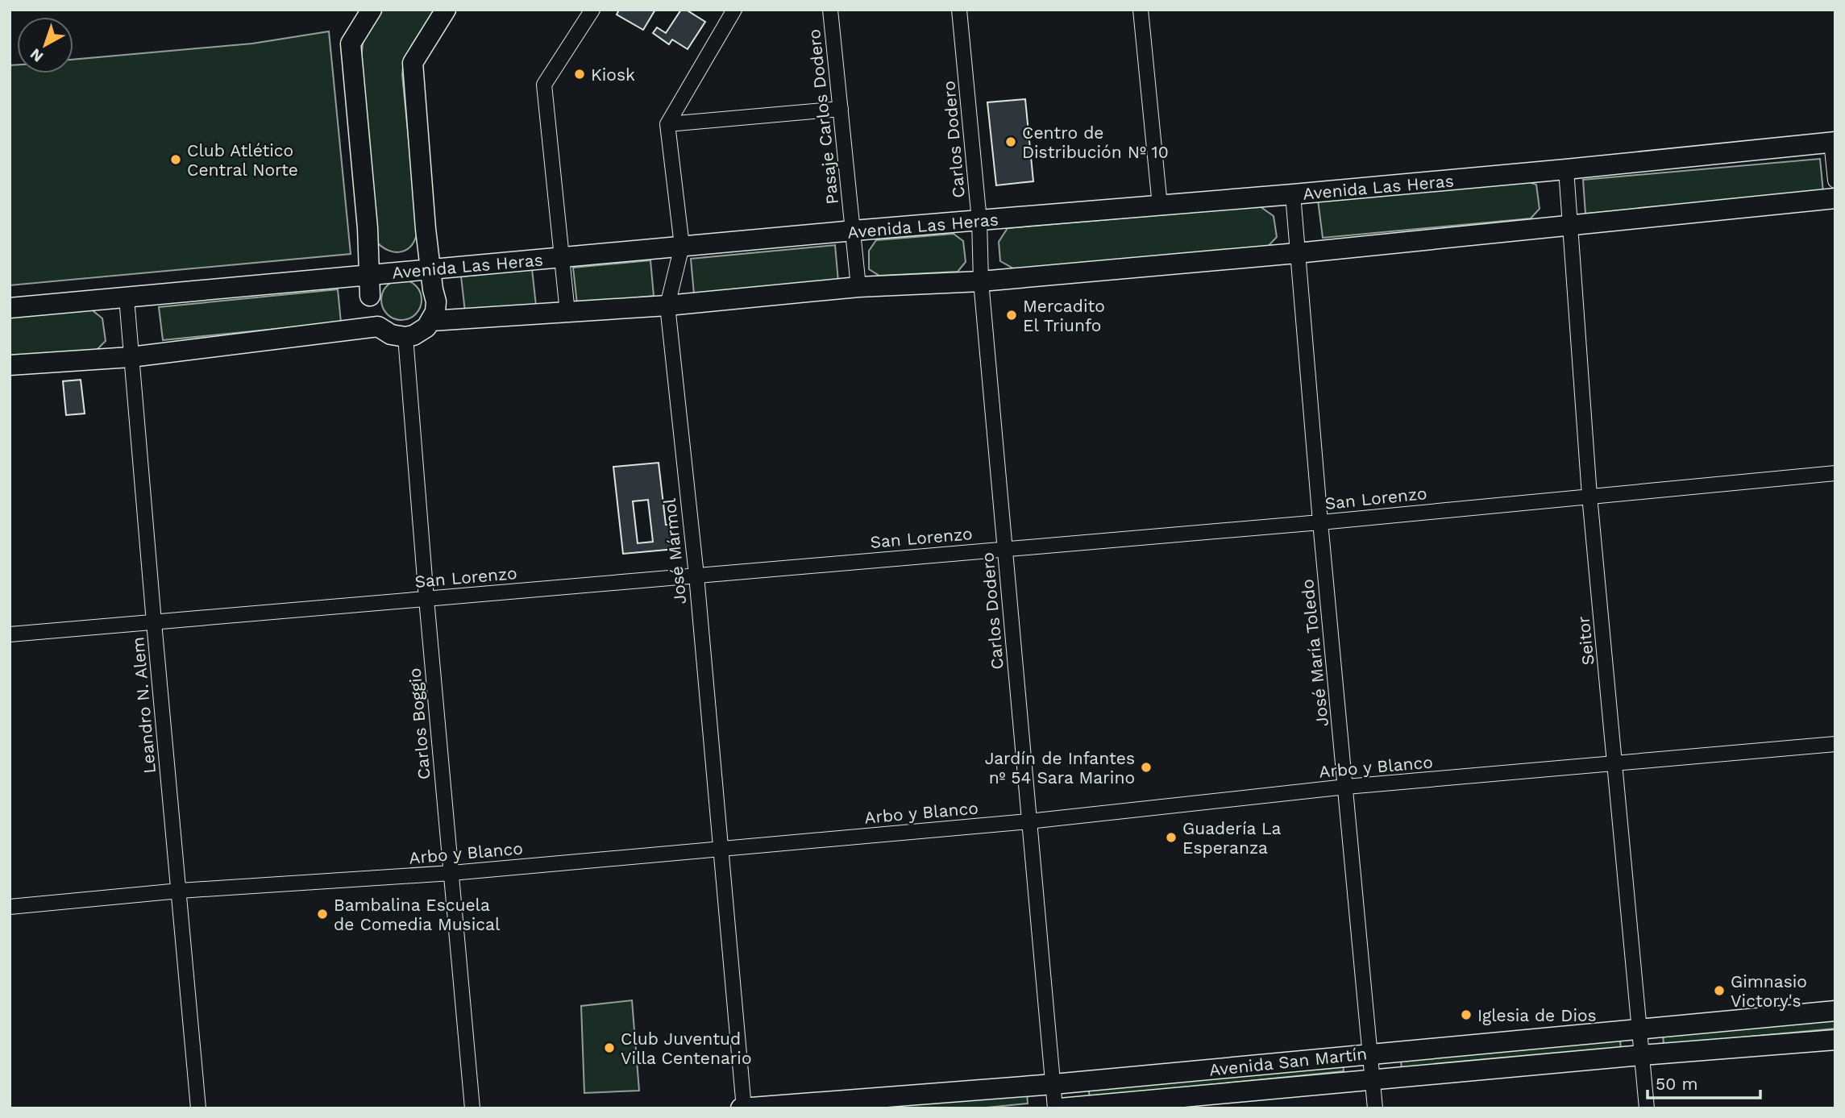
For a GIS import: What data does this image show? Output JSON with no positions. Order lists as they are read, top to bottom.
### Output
{
  "streets": {
    "main road": ["Avenida Las Heras", "Avenida San Martín"],
    "street": [
      "Pasaje Carlos Dodero",
      "Carlos Dodero",
      "San Lorenzo",
      "José Mármol",
      "Seitor",
      "José María Toledo",
      "Leandro N. Alem",
      "Carlos Boggio",
      "Arbo y Blanco"
    ]
  },
  "crossings": [
    ["Pasaje Carlos Dodero", "Avenida Las Heras"],
    ["Carlos Dodero", "Avenida Las Heras"],
    ["Carlos Dodero", "San Lorenzo"],
    ["Carlos Dodero", "Arbo y Blanco"],
    ["Carlos Dodero", "Avenida San Martín"],
    ["Avenida Las Heras", "José Mármol"],
    ["Avenida Las Heras", "Seitor"],
    ["Avenida Las Heras", "José María Toledo"],
    ["Avenida Las Heras", "Leandro N. Alem"],
    ["Avenida Las Heras", "Carlos Boggio"],
    ["San Lorenzo", "José Mármol"],
    ["San Lorenzo", "Seitor"],
    ["San Lorenzo", "José María Toledo"],
    ["San Lorenzo", "Leandro N. Alem"],
    ["San Lorenzo", "Carlos Boggio"],
    ["José Mármol", "Arbo y Blanco"],
    ["José Mármol", "Avenida San Martín"],
    ["Seitor", "Arbo y Blanco"],
    ["Seitor", "Avenida San Martín"],
    ["José María Toledo", "Arbo y Blanco"],
    ["José María Toledo", "Avenida San Martín"],
    ["Leandro N. Alem", "Arbo y Blanco"],
    ["Carlos Boggio", "Arbo y Blanco"]
  ],
  "places": [
    "Kiosk",
    "Centro de Distribución Nº 10",
    "Club Atlético Central Norte",
    "Mercadito El Triunfo",
    "Jardín de Infantes nº 54 Sara Marino",
    "Guadería La Esperanza",
    "Bambalina Escuela de Comedia Musical",
    "Gimnasio Victory's",
    "Iglesia de Dios",
    "Club Juventud Villa Centenario"
  ],
  "scale_bar": "50 m",
  "north": "bottom left"
}
